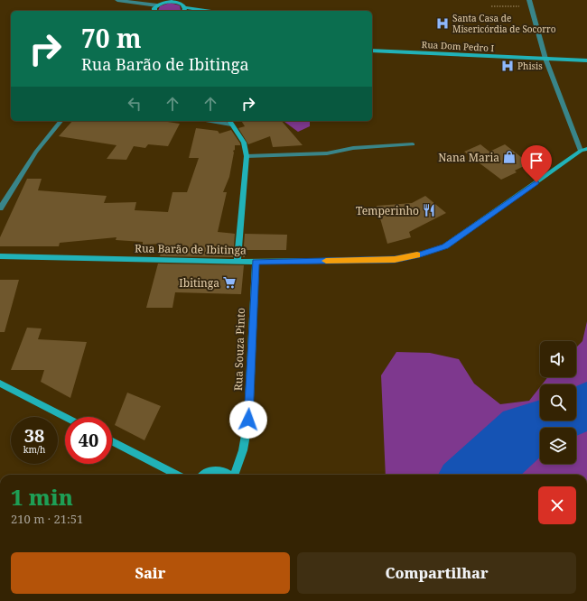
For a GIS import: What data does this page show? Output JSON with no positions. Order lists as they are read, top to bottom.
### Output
{
  "streets": {
    "street": ["Rua Dom Pedro I", "Rua Barão de Ibitinga", "Rua Souza Pinto"]
  },
  "crossings": [
    ["Rua Barão de Ibitinga", "Rua Souza Pinto"]
  ],
  "places": {
    "hospital": ["Santa Casa de Misericórdia de Socorro", "Phisis"],
    "shop": ["Nana Maria"],
    "restaurant": ["Temperinho"],
    "supermarket": ["Ibitinga"]
  },
  "page": {
    "turn": ["70 m", "Rua Barão de Ibitinga"],
    "speed": "38 km/h",
    "limit": "40",
    "heading": ["1 min", "210 m · 21:51"],
    "buttons": ["Sair", "Compartilhar"]
  }
}
